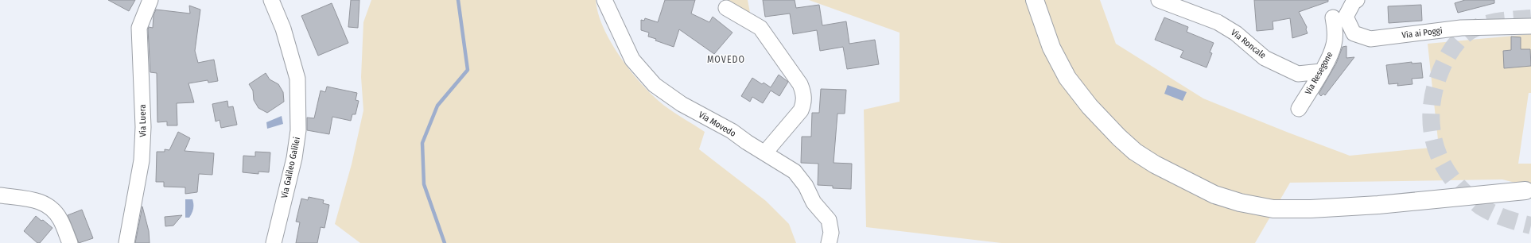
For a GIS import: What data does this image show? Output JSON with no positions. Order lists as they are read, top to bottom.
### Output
{
  "streets": {
    "street": [
      "Via ai Poggi",
      "Via Roncale",
      "Via Resegone",
      "Via Luera",
      "Via Movedo",
      "Via Galileo Galilei"
    ]
  },
  "crossings": [
    ["Via ai Poggi", "Via Resegone"],
    ["Via Roncale", "Via Resegone"]
  ],
  "districts": ["MOVEDO"]
}
